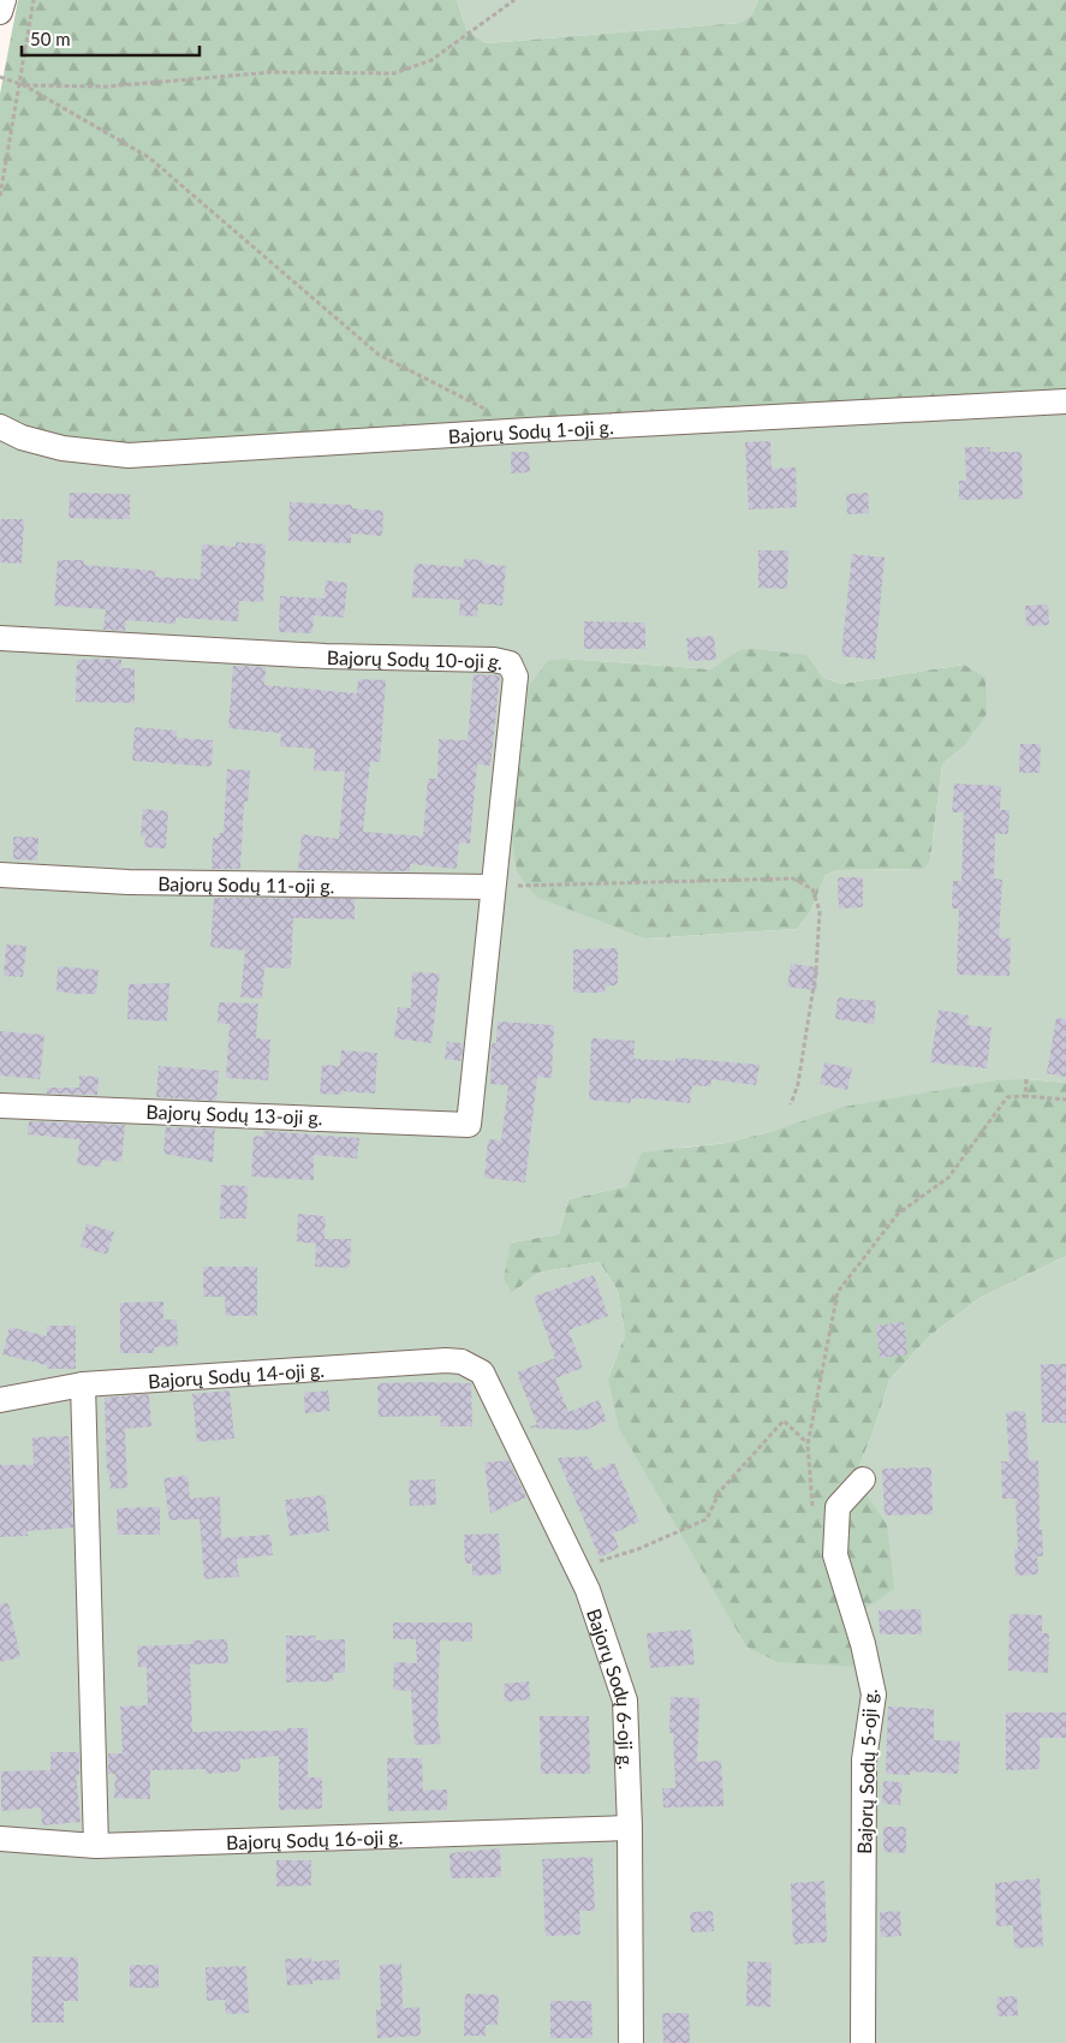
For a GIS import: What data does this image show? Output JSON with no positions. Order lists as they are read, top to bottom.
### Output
{
  "streets": {
    "street": [
      "Bajorų Sodų 1-oji g.",
      "Bajorų Sodų 10-oji g.",
      "Bajorų Sodų 11-oji g.",
      "Bajorų Sodų 13-oji g.",
      "Bajorų Sodų 14-oji g.",
      "Bajorų Sodų 6-oji g.",
      "Bajorų Sodų 5-oji g.",
      "Bajorų Sodų 16-oji g."
    ]
  },
  "crossings": [
    ["Bajorų Sodų 10-oji g.", "Bajorų Sodų 11-oji g."],
    ["Bajorų Sodų 10-oji g.", "Bajorų Sodų 13-oji g."],
    ["Bajorų Sodų 14-oji g.", "Bajorų Sodų 6-oji g."],
    ["Bajorų Sodų 6-oji g.", "Bajorų Sodų 16-oji g."]
  ],
  "scale_bar": "50 m"
}
